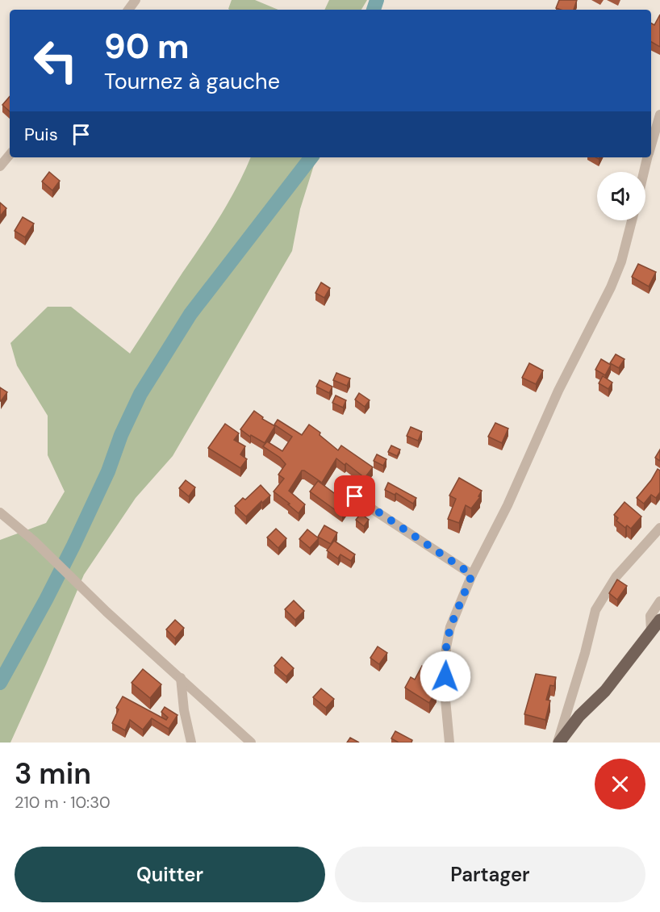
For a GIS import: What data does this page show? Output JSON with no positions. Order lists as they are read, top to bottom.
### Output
{
  "page": {
    "turn": ["90 m", "Tournez à gauche"],
    "then": "Puis",
    "heading": ["3 min", "210 m · 10:30"],
    "buttons": ["Quitter", "Partager"]
  }
}
